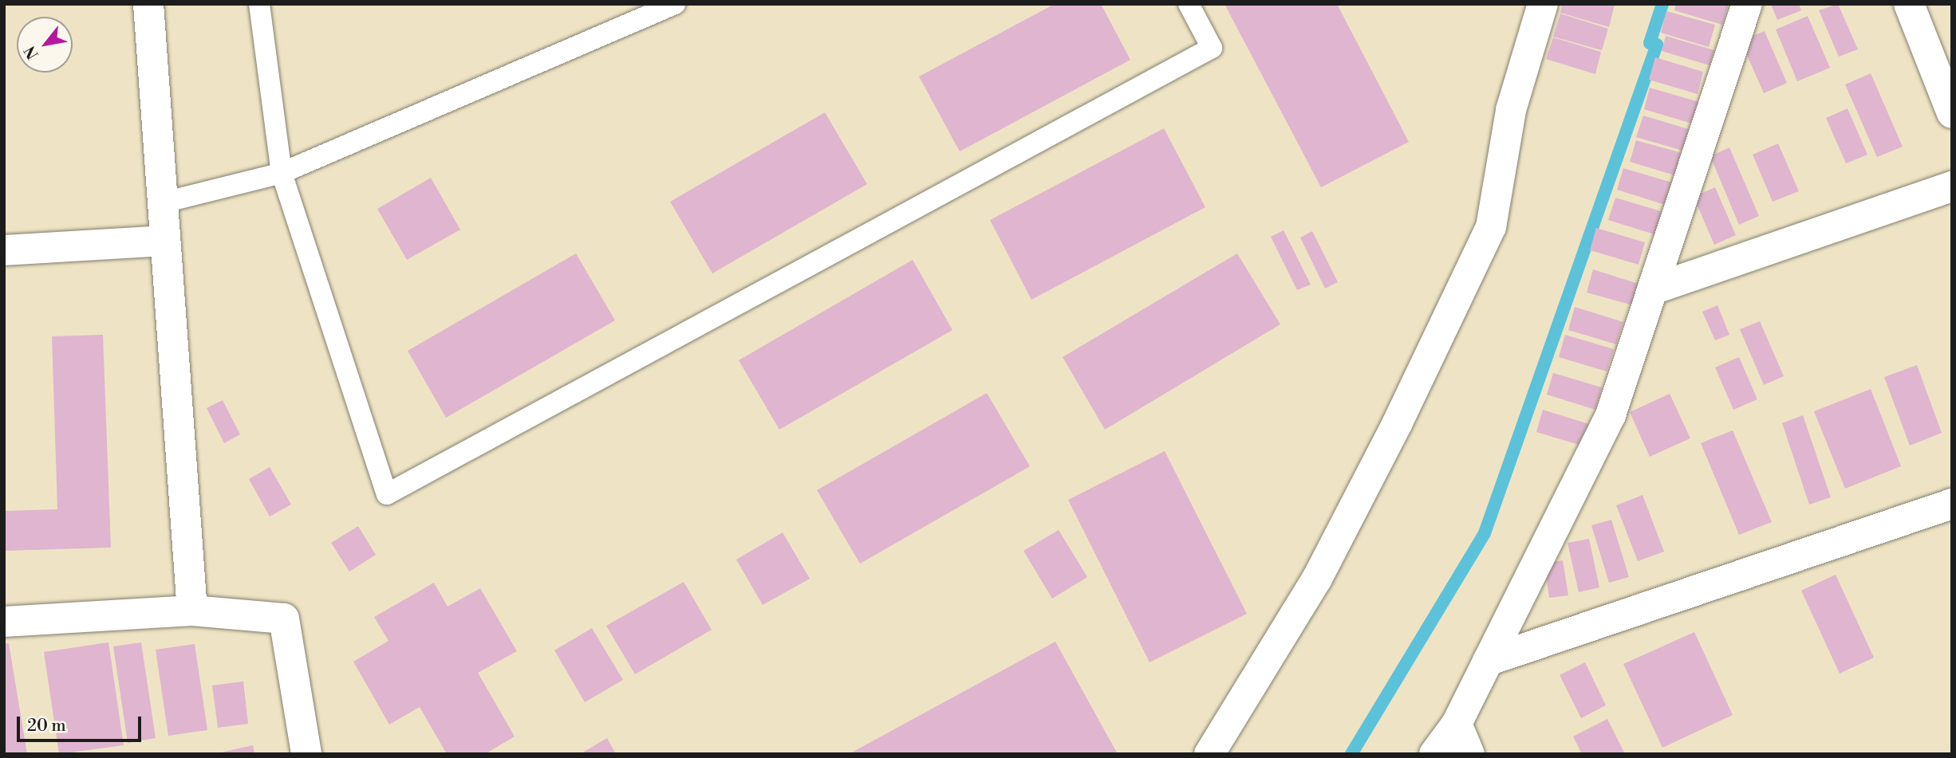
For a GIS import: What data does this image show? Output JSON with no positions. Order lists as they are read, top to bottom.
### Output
{
  "scale_bar": "20 m",
  "north": "bottom left"
}
